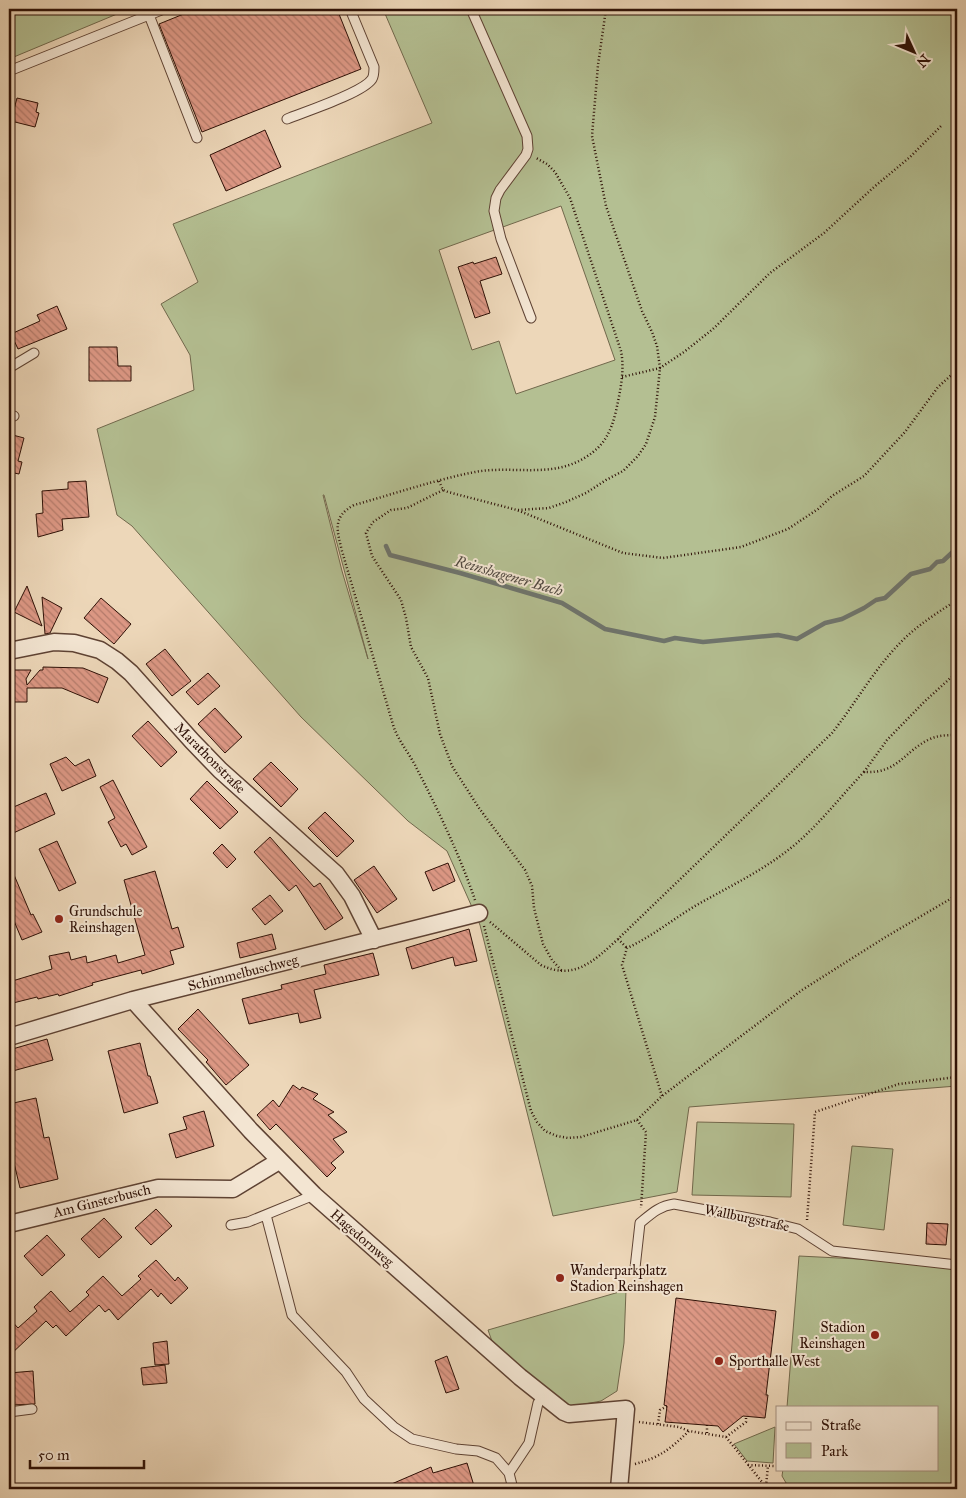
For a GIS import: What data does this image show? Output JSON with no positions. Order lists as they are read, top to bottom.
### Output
{
  "streets": {
    "street": [
      "Marathonstraße",
      "Schimmelbuschweg",
      "Am Ginsterbusch",
      "Hagedornweg"
    ],
    "lane": ["Wallburgstraße"]
  },
  "crossings": [
    ["Marathonstraße", "Schimmelbuschweg"],
    ["Schimmelbuschweg", "Hagedornweg"],
    ["Am Ginsterbusch", "Hagedornweg"]
  ],
  "water": ["Reinshagener Bach"],
  "places": [
    "Grundschule Reinshagen",
    "Wanderparkplatz Stadion Reinshagen",
    "Stadion Reinshagen",
    "Sporthalle West"
  ],
  "legend": ["Straße", "Park"],
  "scale_bar": "50 m",
  "north": "bottom right"
}
